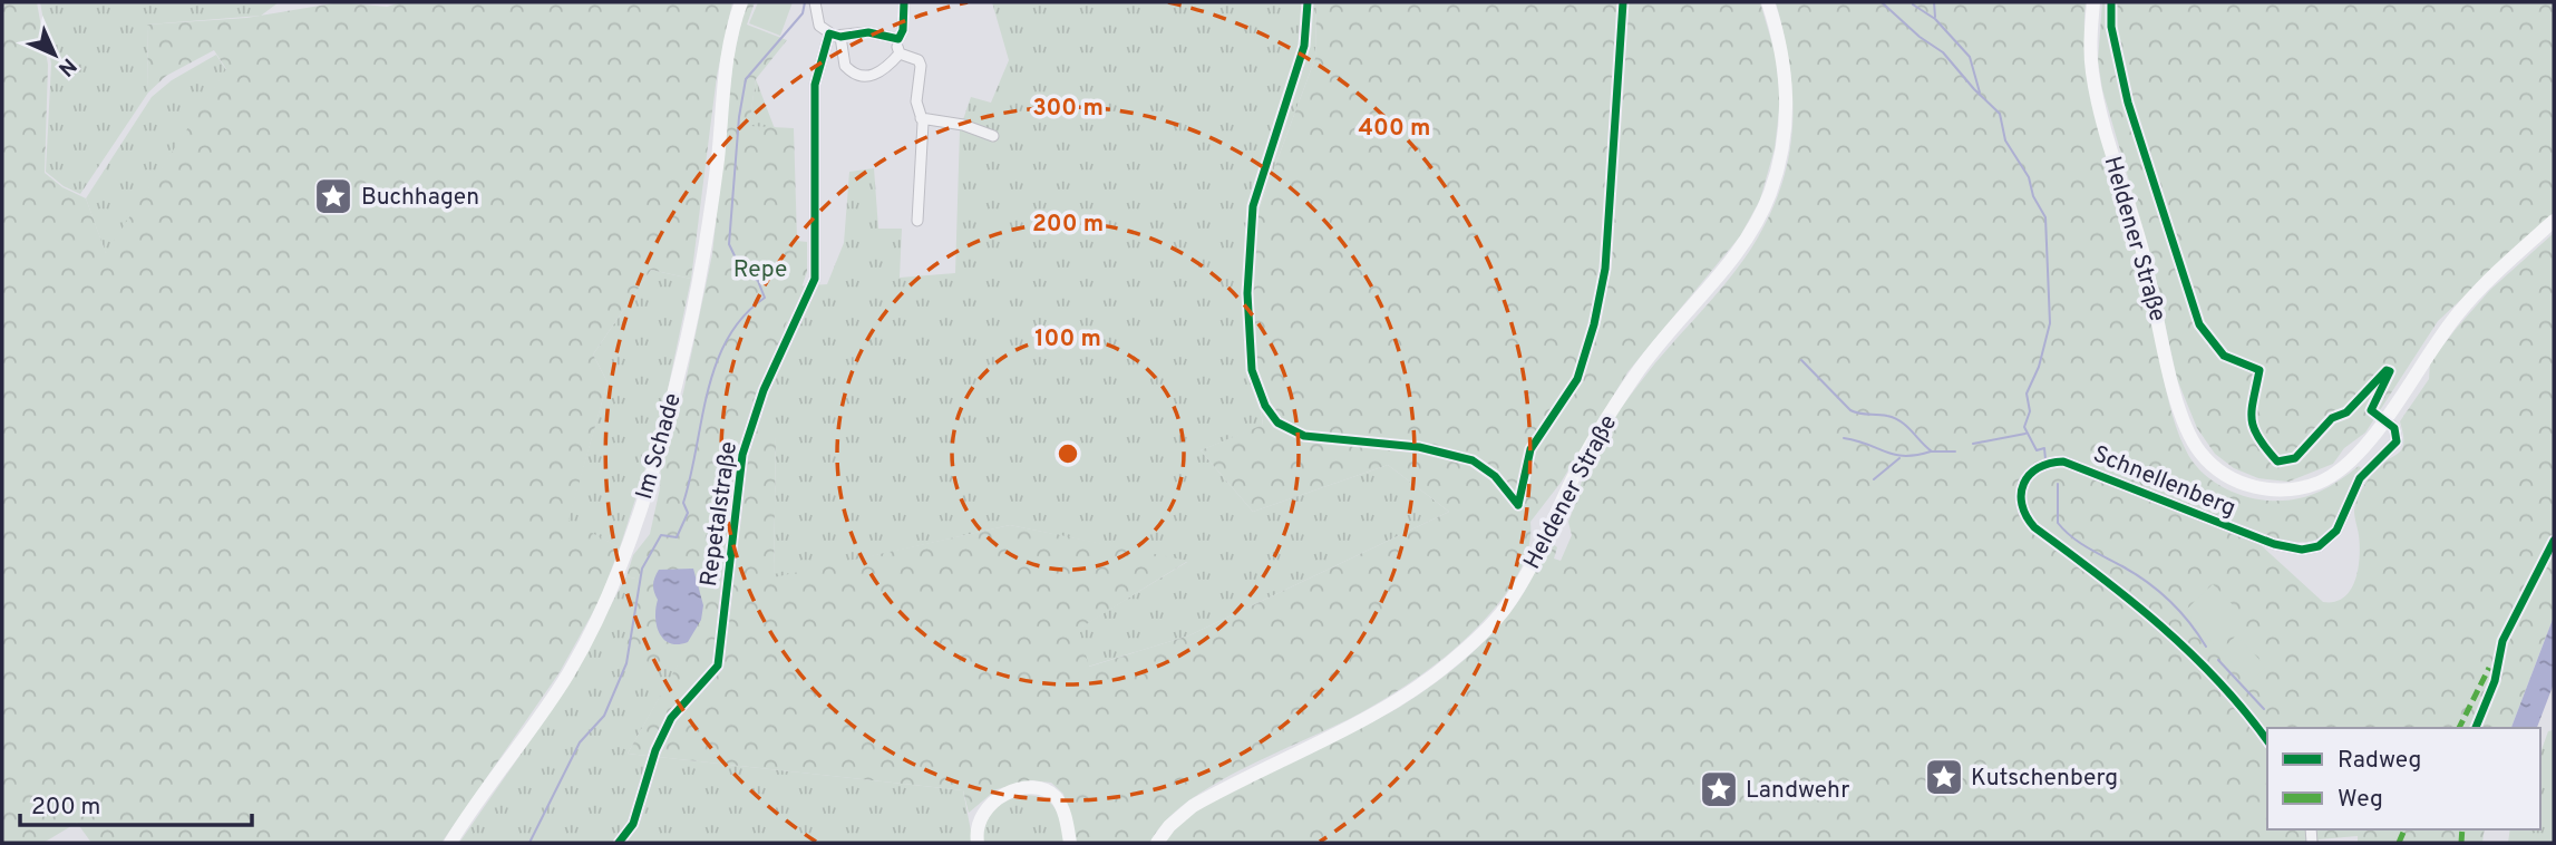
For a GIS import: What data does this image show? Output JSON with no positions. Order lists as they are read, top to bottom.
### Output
{
  "streets": {
    "main road": ["Heldener Straße", "Im Schade"],
    "street": ["Schnellenberg", "Repetalstraße"]
  },
  "crossings": [
    ["Heldener Straße", "Schnellenberg"]
  ],
  "parks": ["Repe"],
  "places": {
    "place": ["Buchhagen", "Kutschenberg", "Landwehr"]
  },
  "legend": ["Radweg", "Weg"],
  "scale_bar": "200 m",
  "north": "bottom right",
  "rings": [
    "300 m",
    "400 m",
    "200 m",
    "100 m"
  ]
}
